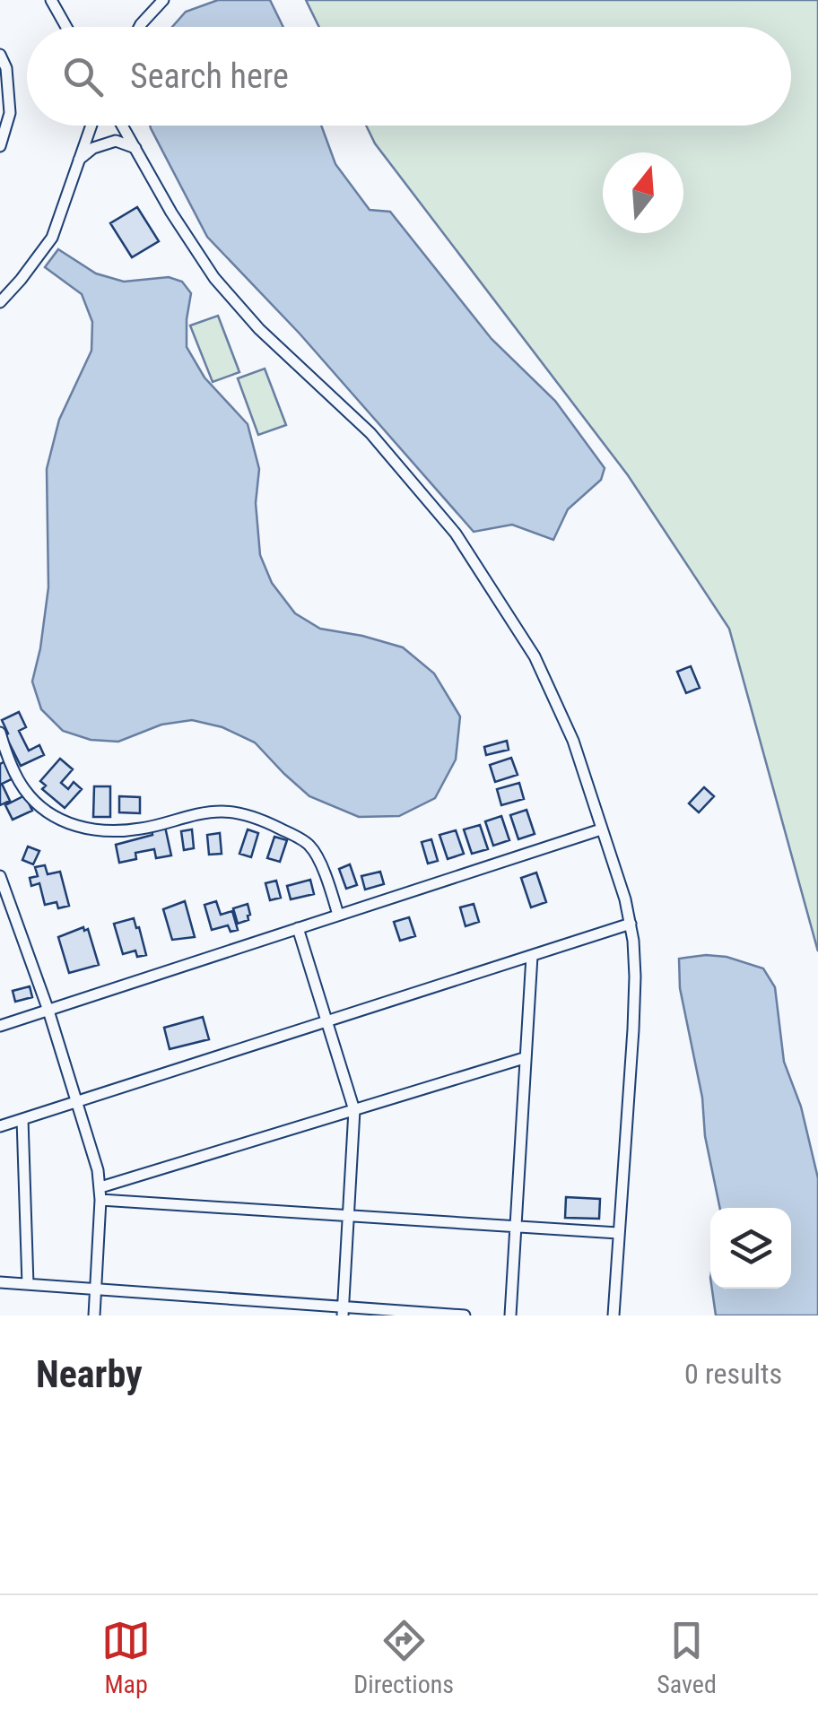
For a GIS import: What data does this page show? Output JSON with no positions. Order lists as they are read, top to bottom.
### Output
{
  "north": "top",
  "page": {
    "search": "Search here",
    "heading": ["Nearby", "0 results"],
    "nav": ["Map", "Directions", "Saved"]
  }
}
